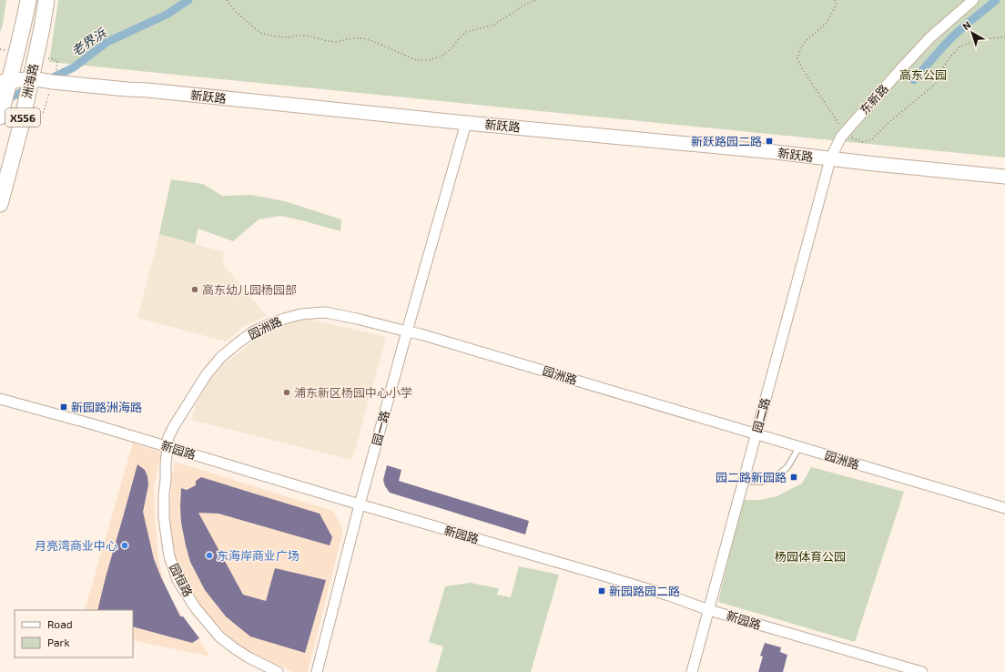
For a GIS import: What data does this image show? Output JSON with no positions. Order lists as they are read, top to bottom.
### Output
{
  "streets": {
    "main road": ["洲海路", "X556"],
    "street": [
      "新跃路",
      "东新路",
      "园洲路",
      "园二路",
      "园一路",
      "新园路",
      "园恒路"
    ]
  },
  "crossings": [
    ["洲海路", "新跃路"],
    ["新跃路", "东新路"],
    ["新跃路", "园二路"],
    ["新跃路", "园一路"],
    ["东新路", "园二路"],
    ["园洲路", "园二路"],
    ["园洲路", "园一路"],
    ["园洲路", "新园路"],
    ["园洲路", "园恒路"],
    ["园二路", "新园路"],
    ["园一路", "新园路"],
    ["新园路", "园恒路"]
  ],
  "water": ["老界浜"],
  "parks": ["高东公园", "杨园体育公园"],
  "places": {
    "transit": [
      "新跃路园二路",
      "新园路洲海路",
      "园二路新园路",
      "新园路园二路"
    ],
    "other": [
      "高东幼儿园杨园部",
      "浦东新区杨园中心小学",
      "月亮湾商业中心",
      "东海岸商业广场"
    ]
  },
  "legend": ["Road", "Park"],
  "north": "top left"
}
